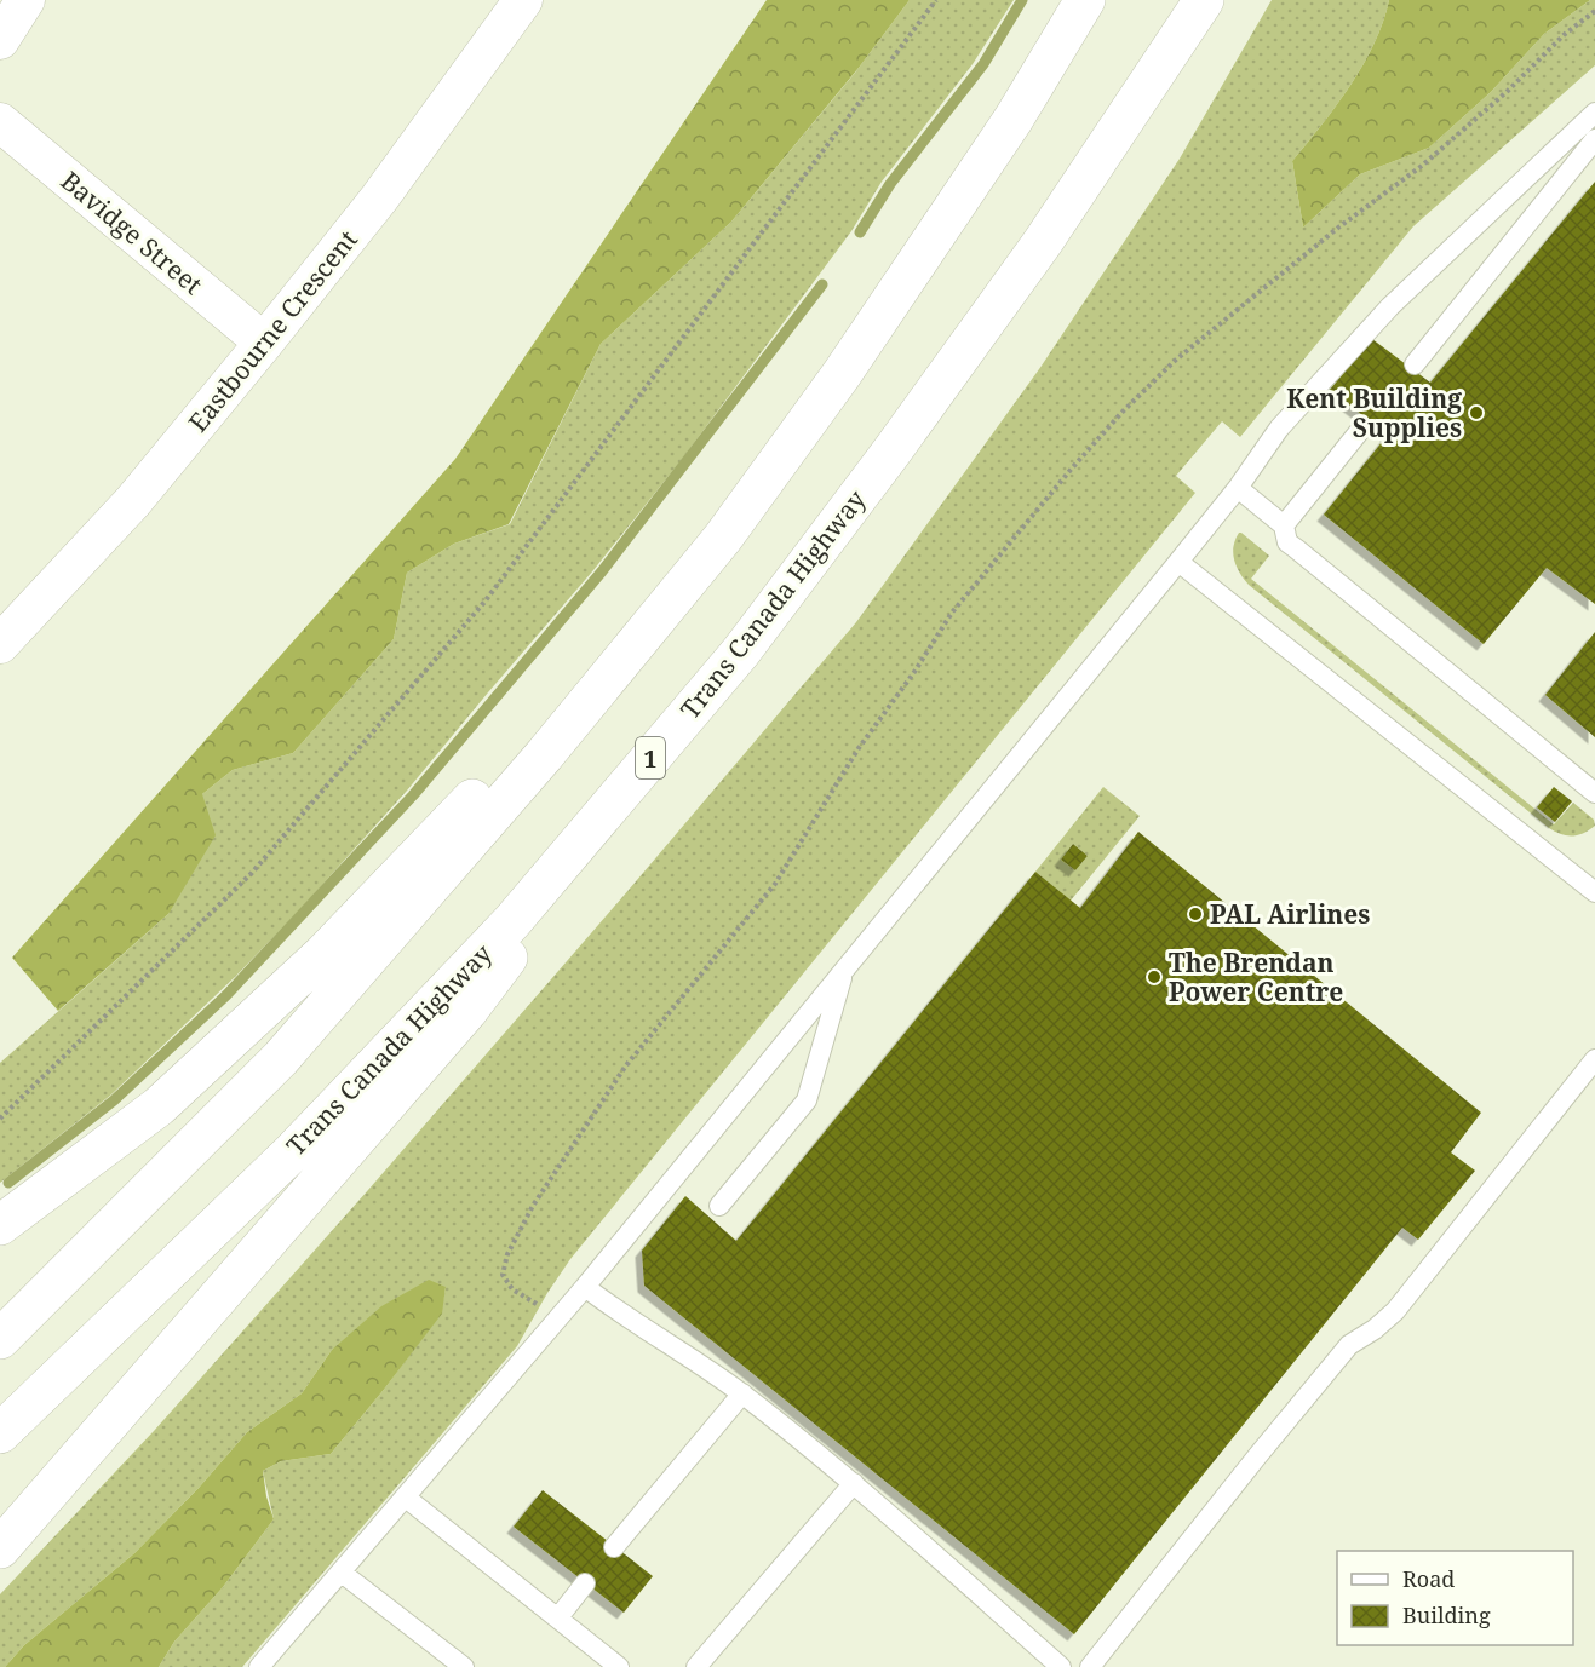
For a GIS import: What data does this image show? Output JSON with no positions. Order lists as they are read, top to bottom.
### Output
{
  "streets": {
    "highway": ["Trans Canada Highway", "1"],
    "street": ["Bavidge Street", "Eastbourne Crescent"]
  },
  "crossings": [
    ["Bavidge Street", "Eastbourne Crescent"]
  ],
  "places": ["Kent Building Supplies", "PAL Airlines", "The Brendan Power Centre"],
  "legend": ["Road", "Building"]
}
